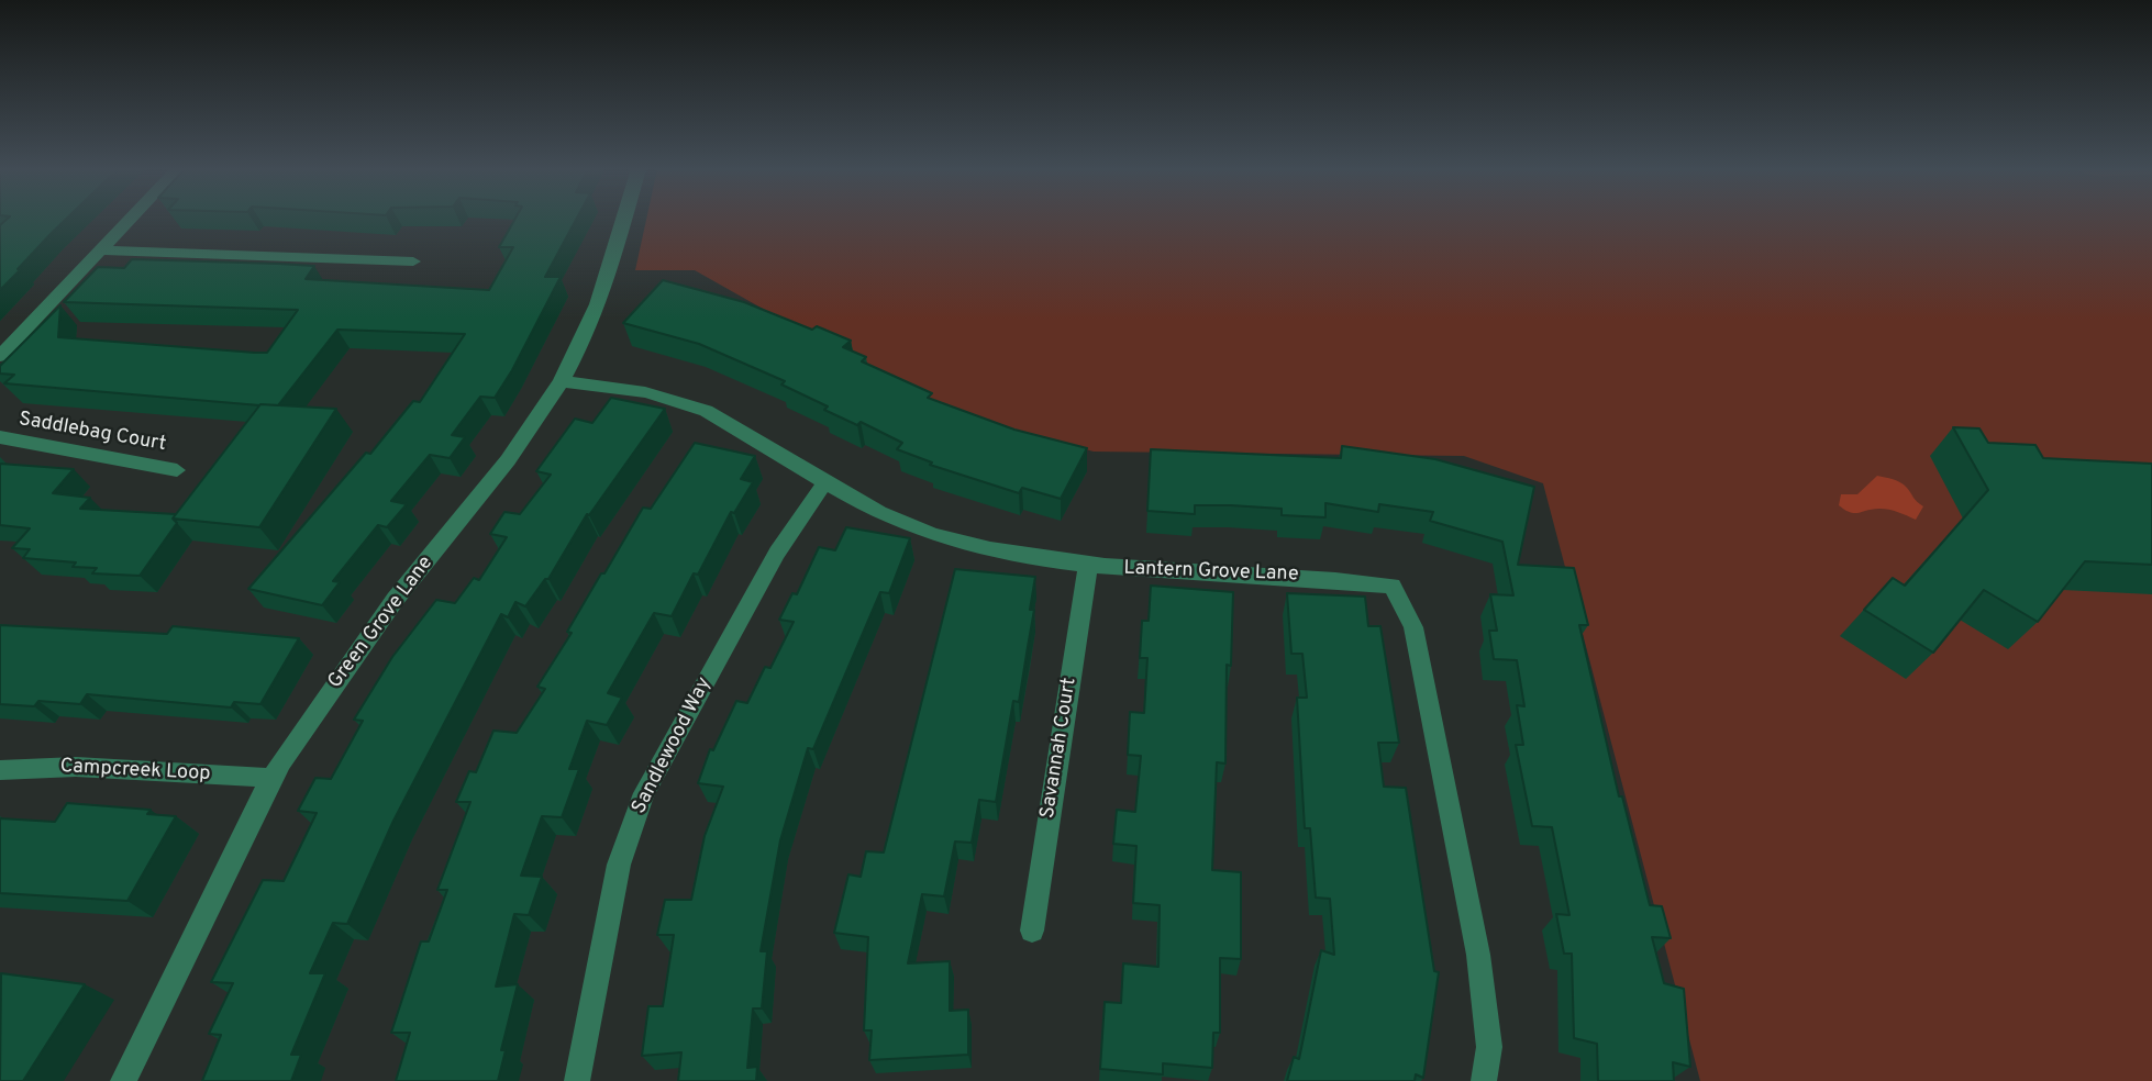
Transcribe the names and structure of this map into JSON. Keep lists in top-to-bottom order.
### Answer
{
  "streets": {
    "street": [
      "Saddlebag Court",
      "Lantern Grove Lane",
      "Green Grove Lane",
      "Sandlewood Way",
      "Savannah Court",
      "Campcreek Loop"
    ]
  },
  "crossings": [
    ["Lantern Grove Lane", "Green Grove Lane"],
    ["Lantern Grove Lane", "Sandlewood Way"],
    ["Lantern Grove Lane", "Savannah Court"],
    ["Green Grove Lane", "Campcreek Loop"]
  ]
}
